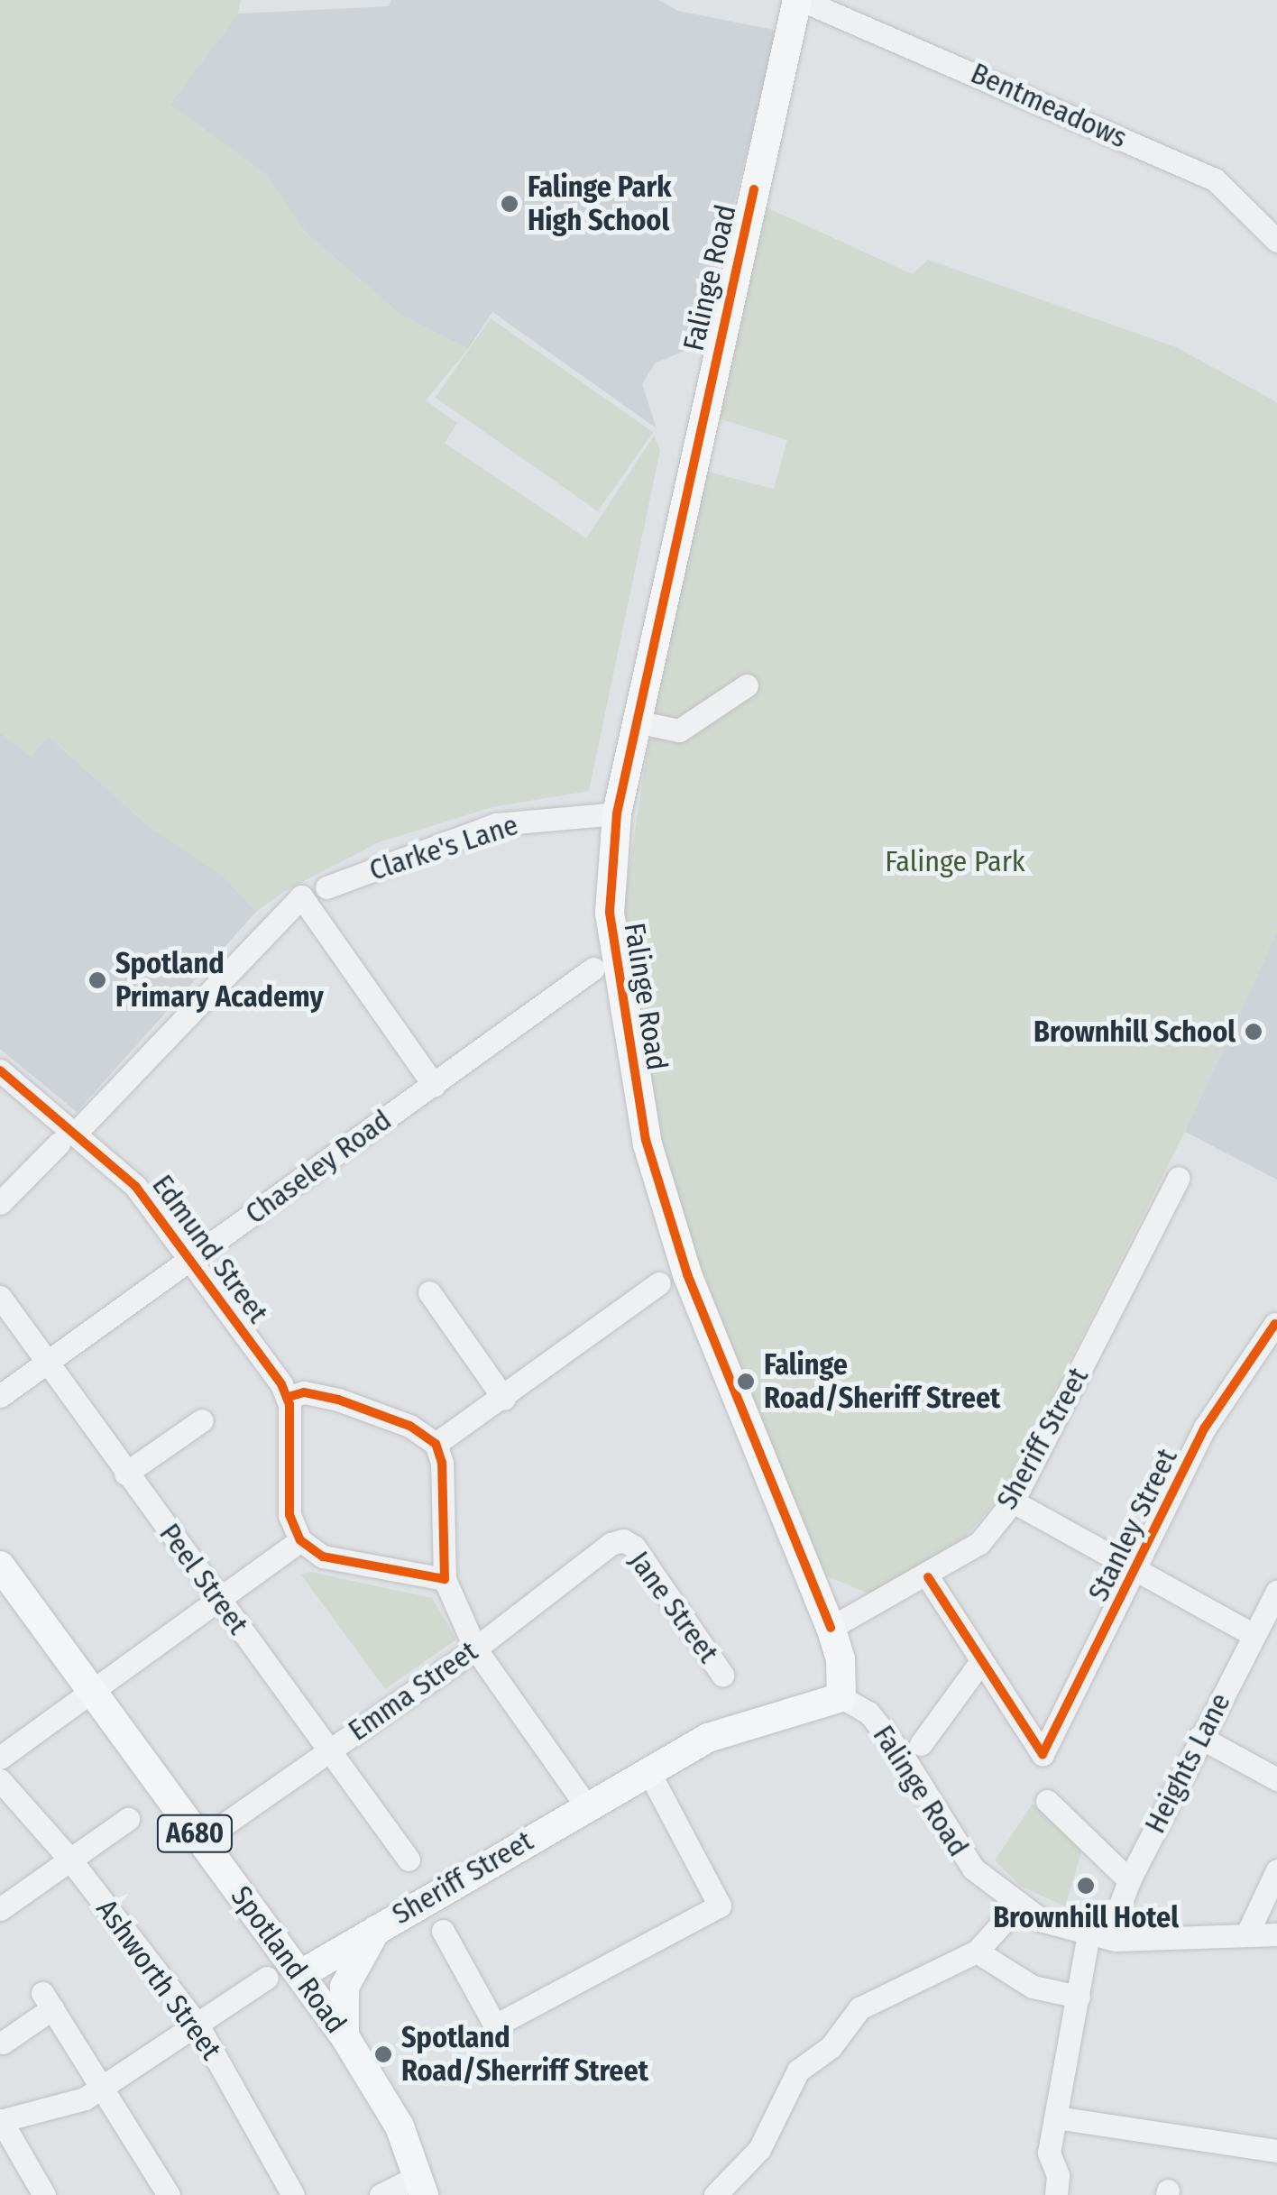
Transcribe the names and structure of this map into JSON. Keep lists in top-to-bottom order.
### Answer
{
  "streets": {
    "main road": [
      "Falinge Road",
      "Sheriff Street",
      "A680",
      "Spotland Road"
    ],
    "street": [
      "Bentmeadows",
      "Clarke's Lane",
      "Chaseley Road",
      "Edmund Street",
      "Stanley Street",
      "Peel Street",
      "Jane Street",
      "Emma Street",
      "Heights Lane",
      "Ashworth Street"
    ]
  },
  "crossings": [
    ["Bentmeadows", "Falinge Road"],
    ["Falinge Road", "Clarke's Lane"],
    ["Falinge Road", "Sheriff Street"],
    ["Falinge Road", "Heights Lane"],
    ["Chaseley Road", "Edmund Street"],
    ["Chaseley Road", "Peel Street"],
    ["Sheriff Street", "Spotland Road"],
    ["Peel Street", "Emma Street"],
    ["Jane Street", "Emma Street"],
    ["Emma Street", "Spotland Road"]
  ],
  "parks": ["Falinge Park"],
  "places": [
    "Falinge Park High School",
    "Spotland Primary Academy",
    "Brownhill School",
    "Falinge Road/Sheriff Street",
    "Brownhill Hotel",
    "Spotland Road/Sherriff Street"
  ]
}
